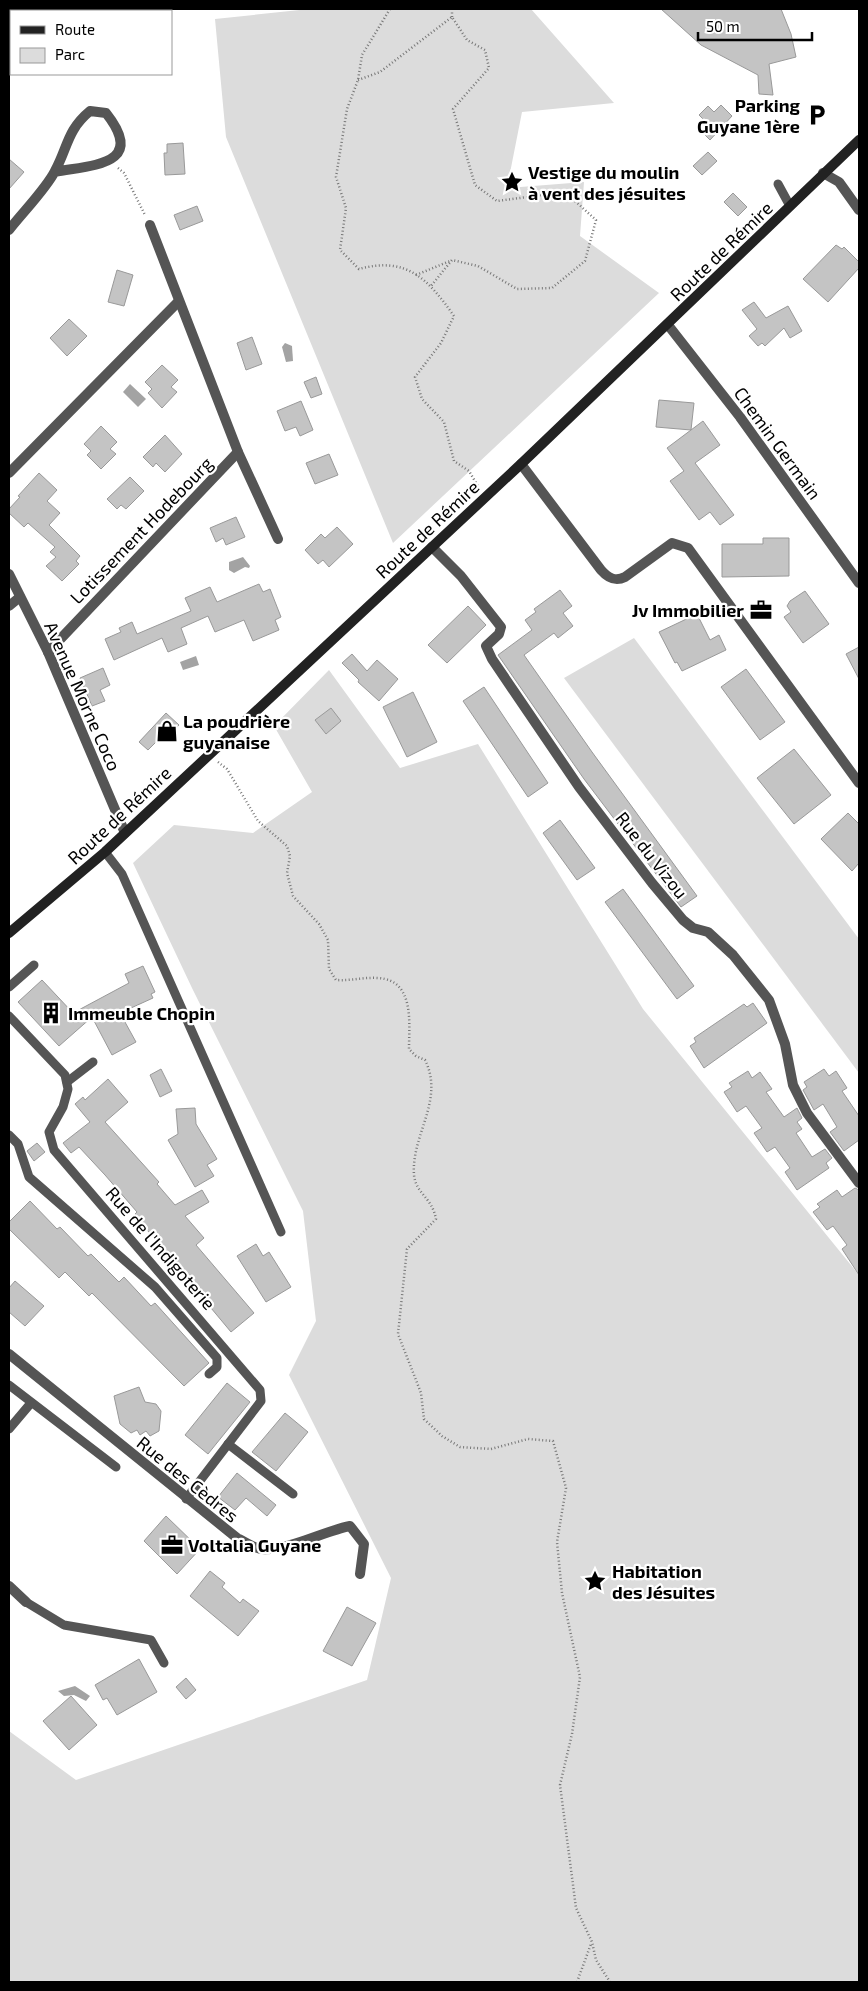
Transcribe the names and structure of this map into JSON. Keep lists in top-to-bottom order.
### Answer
{
  "streets": {
    "main road": ["Route de Rémire"],
    "street": [
      "Chemin Germain",
      "Lotissement Hodebourg",
      "Avenue Morne Coco",
      "Rue du Vizou",
      "Rue des Cèdres"
    ],
    "lane": ["Rue de l'Indigoterie"]
  },
  "crossings": [
    ["Route de Rémire", "Chemin Germain"],
    ["Route de Rémire", "Avenue Morne Coco"],
    ["Route de Rémire", "Rue du Vizou"],
    ["Lotissement Hodebourg", "Avenue Morne Coco"],
    ["Rue de l'Indigoterie", "Rue des Cèdres"]
  ],
  "places": {
    "parking": ["Parking Guyane 1ère"],
    "place": ["Vestige du moulin à vent des jésuites", "Habitation des Jésuites"],
    "office": ["Jv Immobilier", "Voltalia Guyane"],
    "shop": ["La poudrière guyanaise"],
    "building": ["Immeuble Chopin"]
  },
  "legend": ["Route", "Parc"],
  "scale_bar": "50 m"
}
